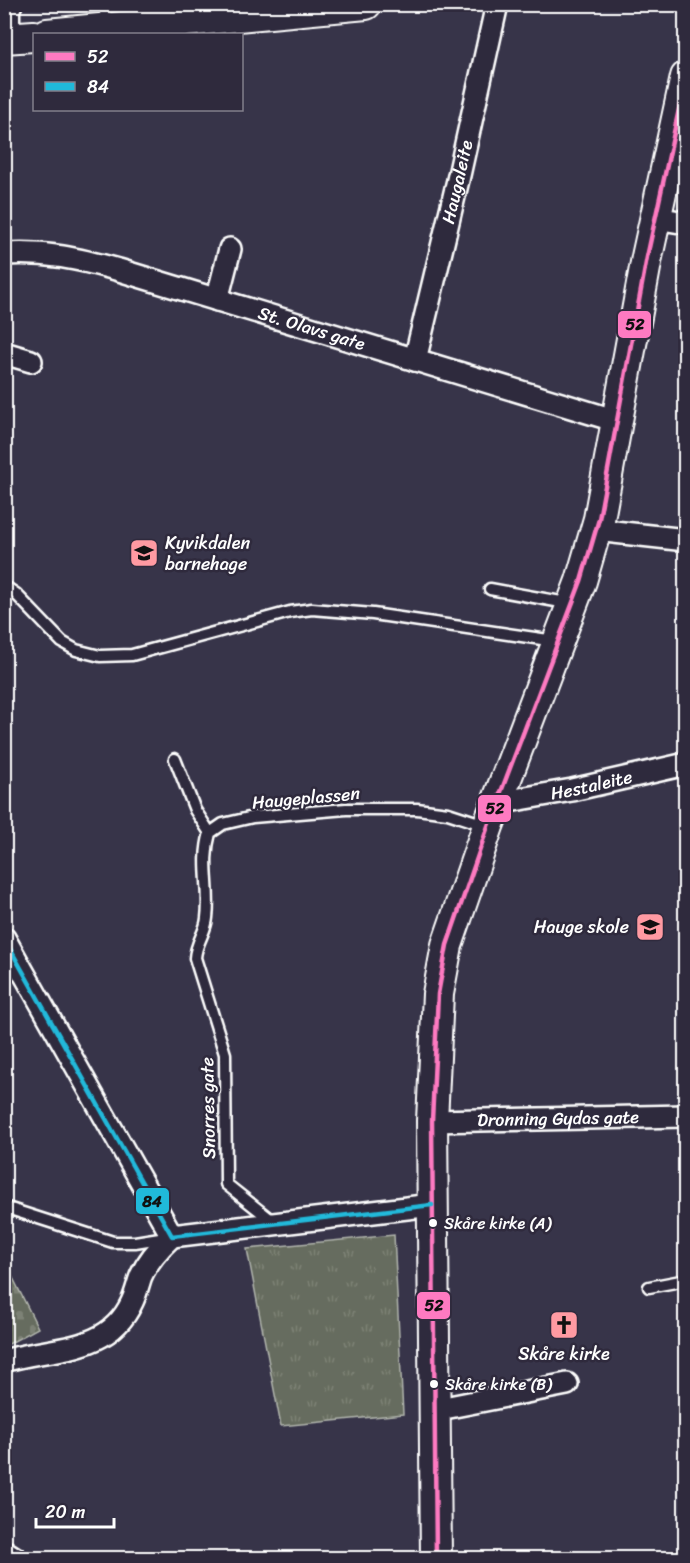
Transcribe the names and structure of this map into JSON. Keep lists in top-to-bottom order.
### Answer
{
  "streets": {
    "street": [
      "Haugaleite",
      "St. Olavs gate",
      "Hestaleite",
      "Dronning Gydas gate"
    ],
    "lane": ["Haugeplassen", "Snorres gate"]
  },
  "crossings": [
    ["Haugaleite", "St. Olavs gate"],
    ["Hestaleite", "Haugeplassen"],
    ["Haugeplassen", "Snorres gate"]
  ],
  "places": {
    "school or university": ["Kyvikdalen barnehage", "Hauge skole"],
    "other": ["Skåre kirke (A)", "Skåre kirke (B)"],
    "church": ["Skåre kirke"]
  },
  "lines": ["transit line 52", "transit line 84"],
  "legend": ["52", "84"],
  "scale_bar": "20 m"
}
